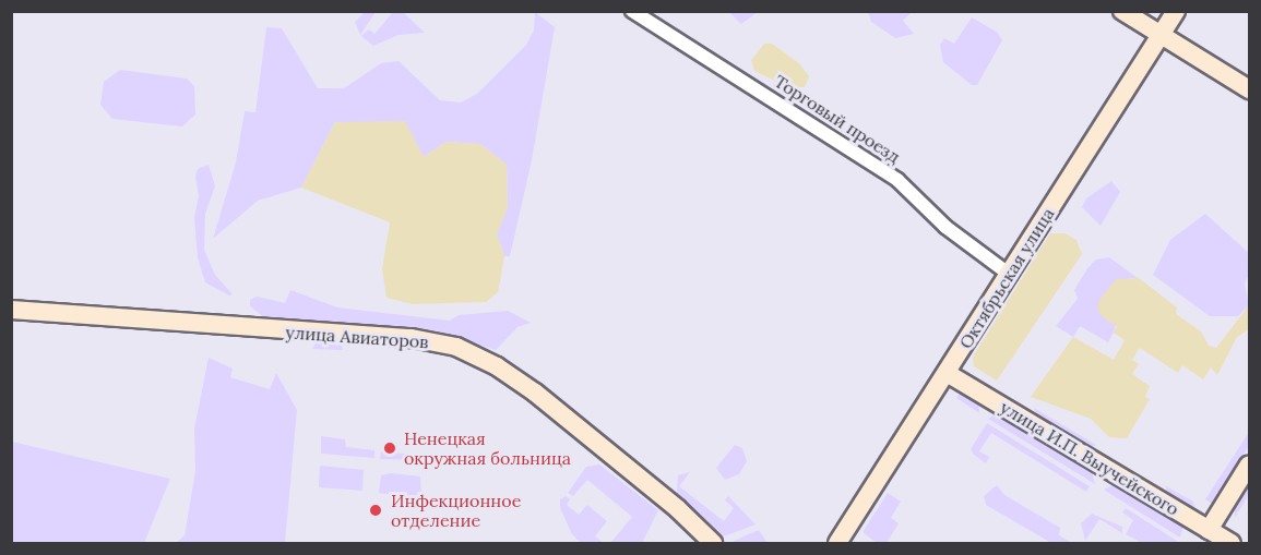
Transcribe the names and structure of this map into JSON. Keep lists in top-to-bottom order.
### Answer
{
  "streets": {
    "main road": ["Октябрьская улица", "улица Авиаторов", "улица И.П. Выучейского"],
    "street": ["Торговый проезд"]
  },
  "crossings": [
    ["Торговый проезд", "Октябрьская улица"],
    ["Октябрьская улица", "улица И.П. Выучейского"]
  ],
  "places": ["Ненецкая окружная больница", "Инфекционное отделение"]
}
